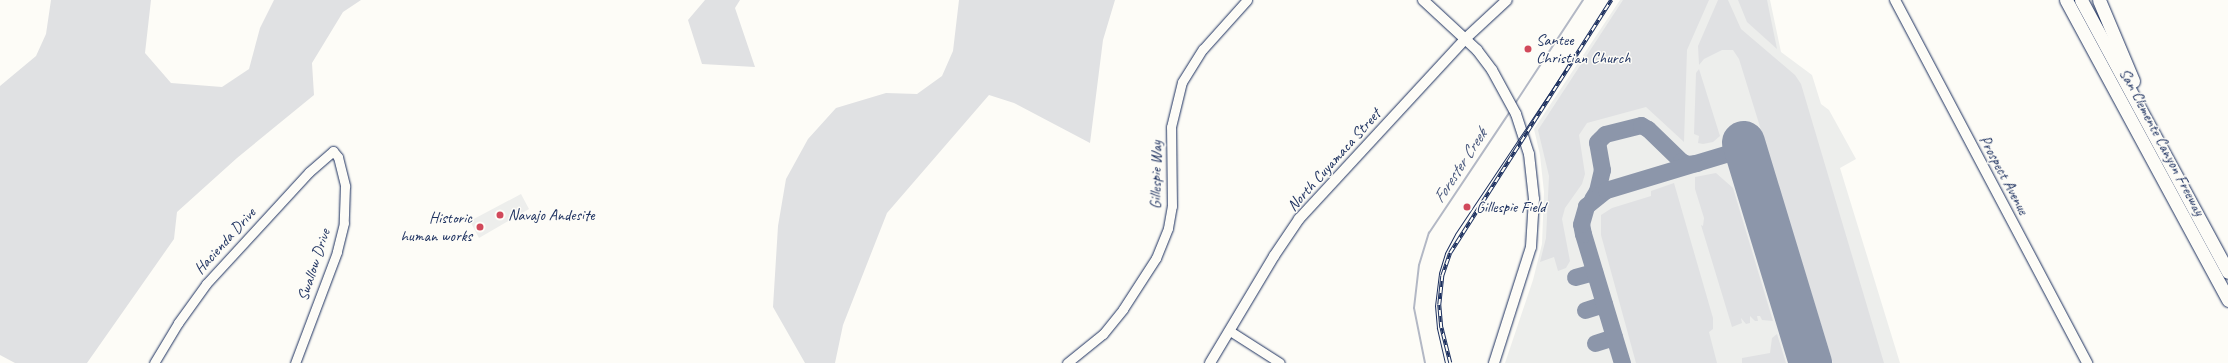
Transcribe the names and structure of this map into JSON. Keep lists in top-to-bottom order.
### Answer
{
  "streets": {
    "highway": ["San Clemente Canyon Freeway"],
    "main road": ["North Cuyamaca Street", "Prospect Avenue"],
    "street": ["Gillespie Way", "Hacienda Drive", "Swallow Drive"]
  },
  "crossings": [
    ["Hacienda Drive", "Swallow Drive"]
  ],
  "water": ["Forester Creek"],
  "places": [
    "Santee Christian Church",
    "Gillespie Field",
    "Navajo Andesite",
    "Historic human works"
  ]
}
